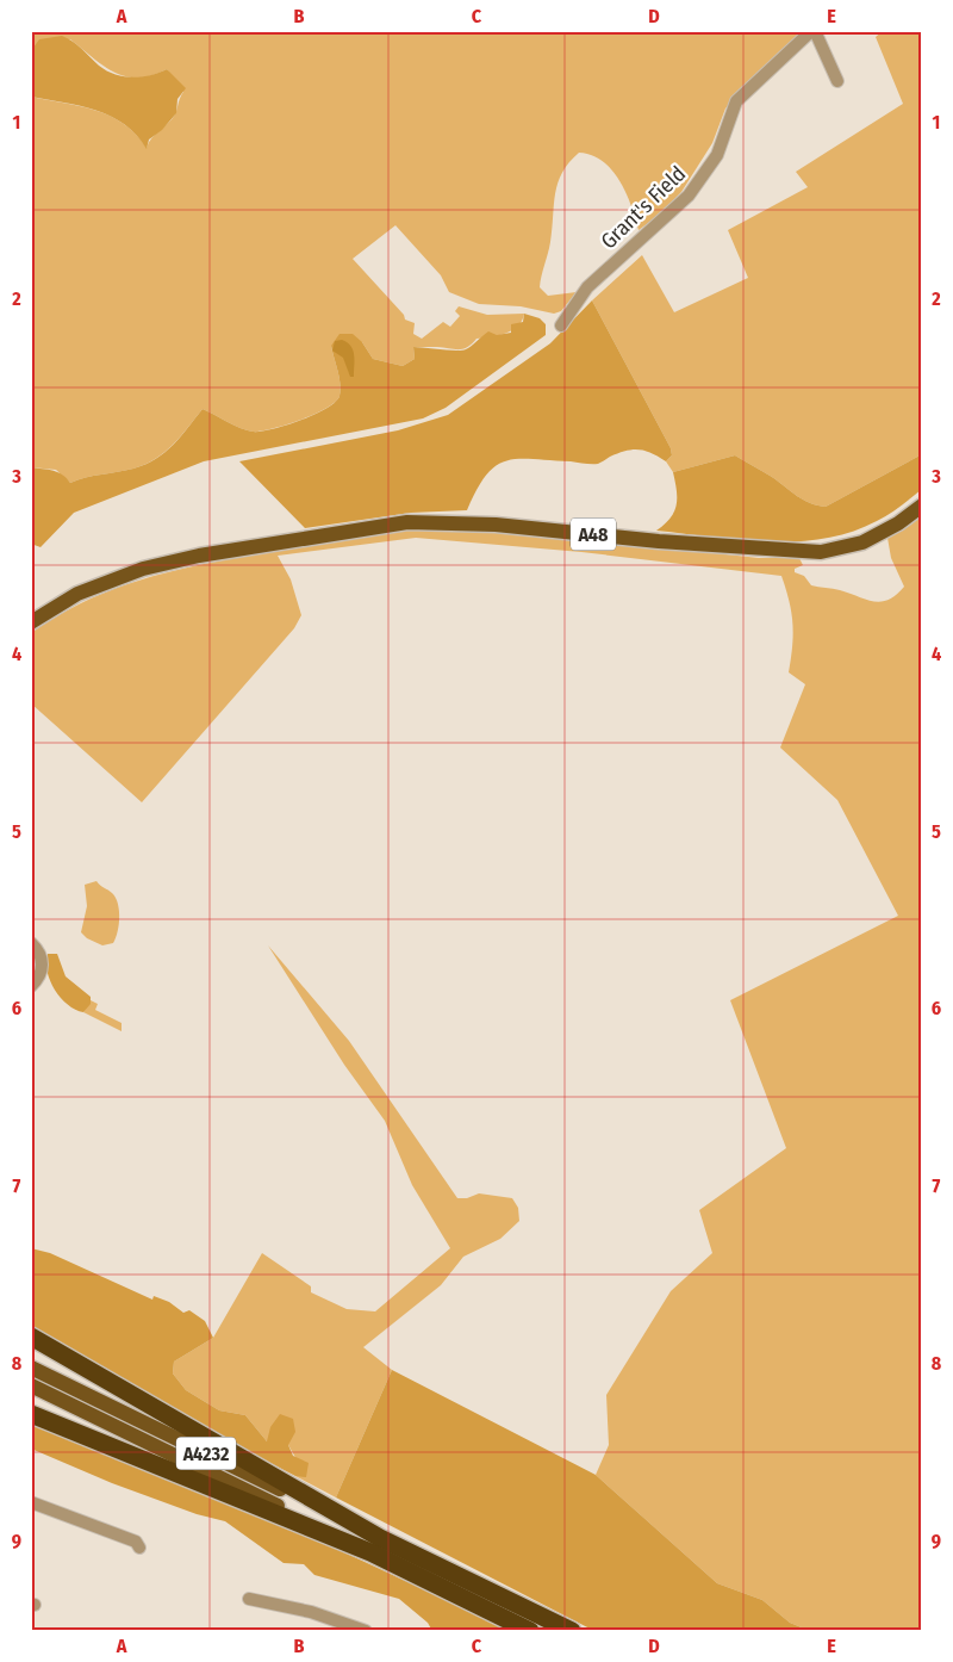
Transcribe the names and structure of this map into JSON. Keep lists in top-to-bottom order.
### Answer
{
  "streets": {
    "highway": ["A4232"],
    "main road": ["A48"],
    "street": ["Grant's Field"]
  },
  "grid": {
    "columns": [
      "A",
      "B",
      "C",
      "D",
      "E"
    ],
    "rows": [
      "1",
      "2",
      "3",
      "4",
      "5",
      "6",
      "7",
      "8",
      "9"
    ]
  }
}
